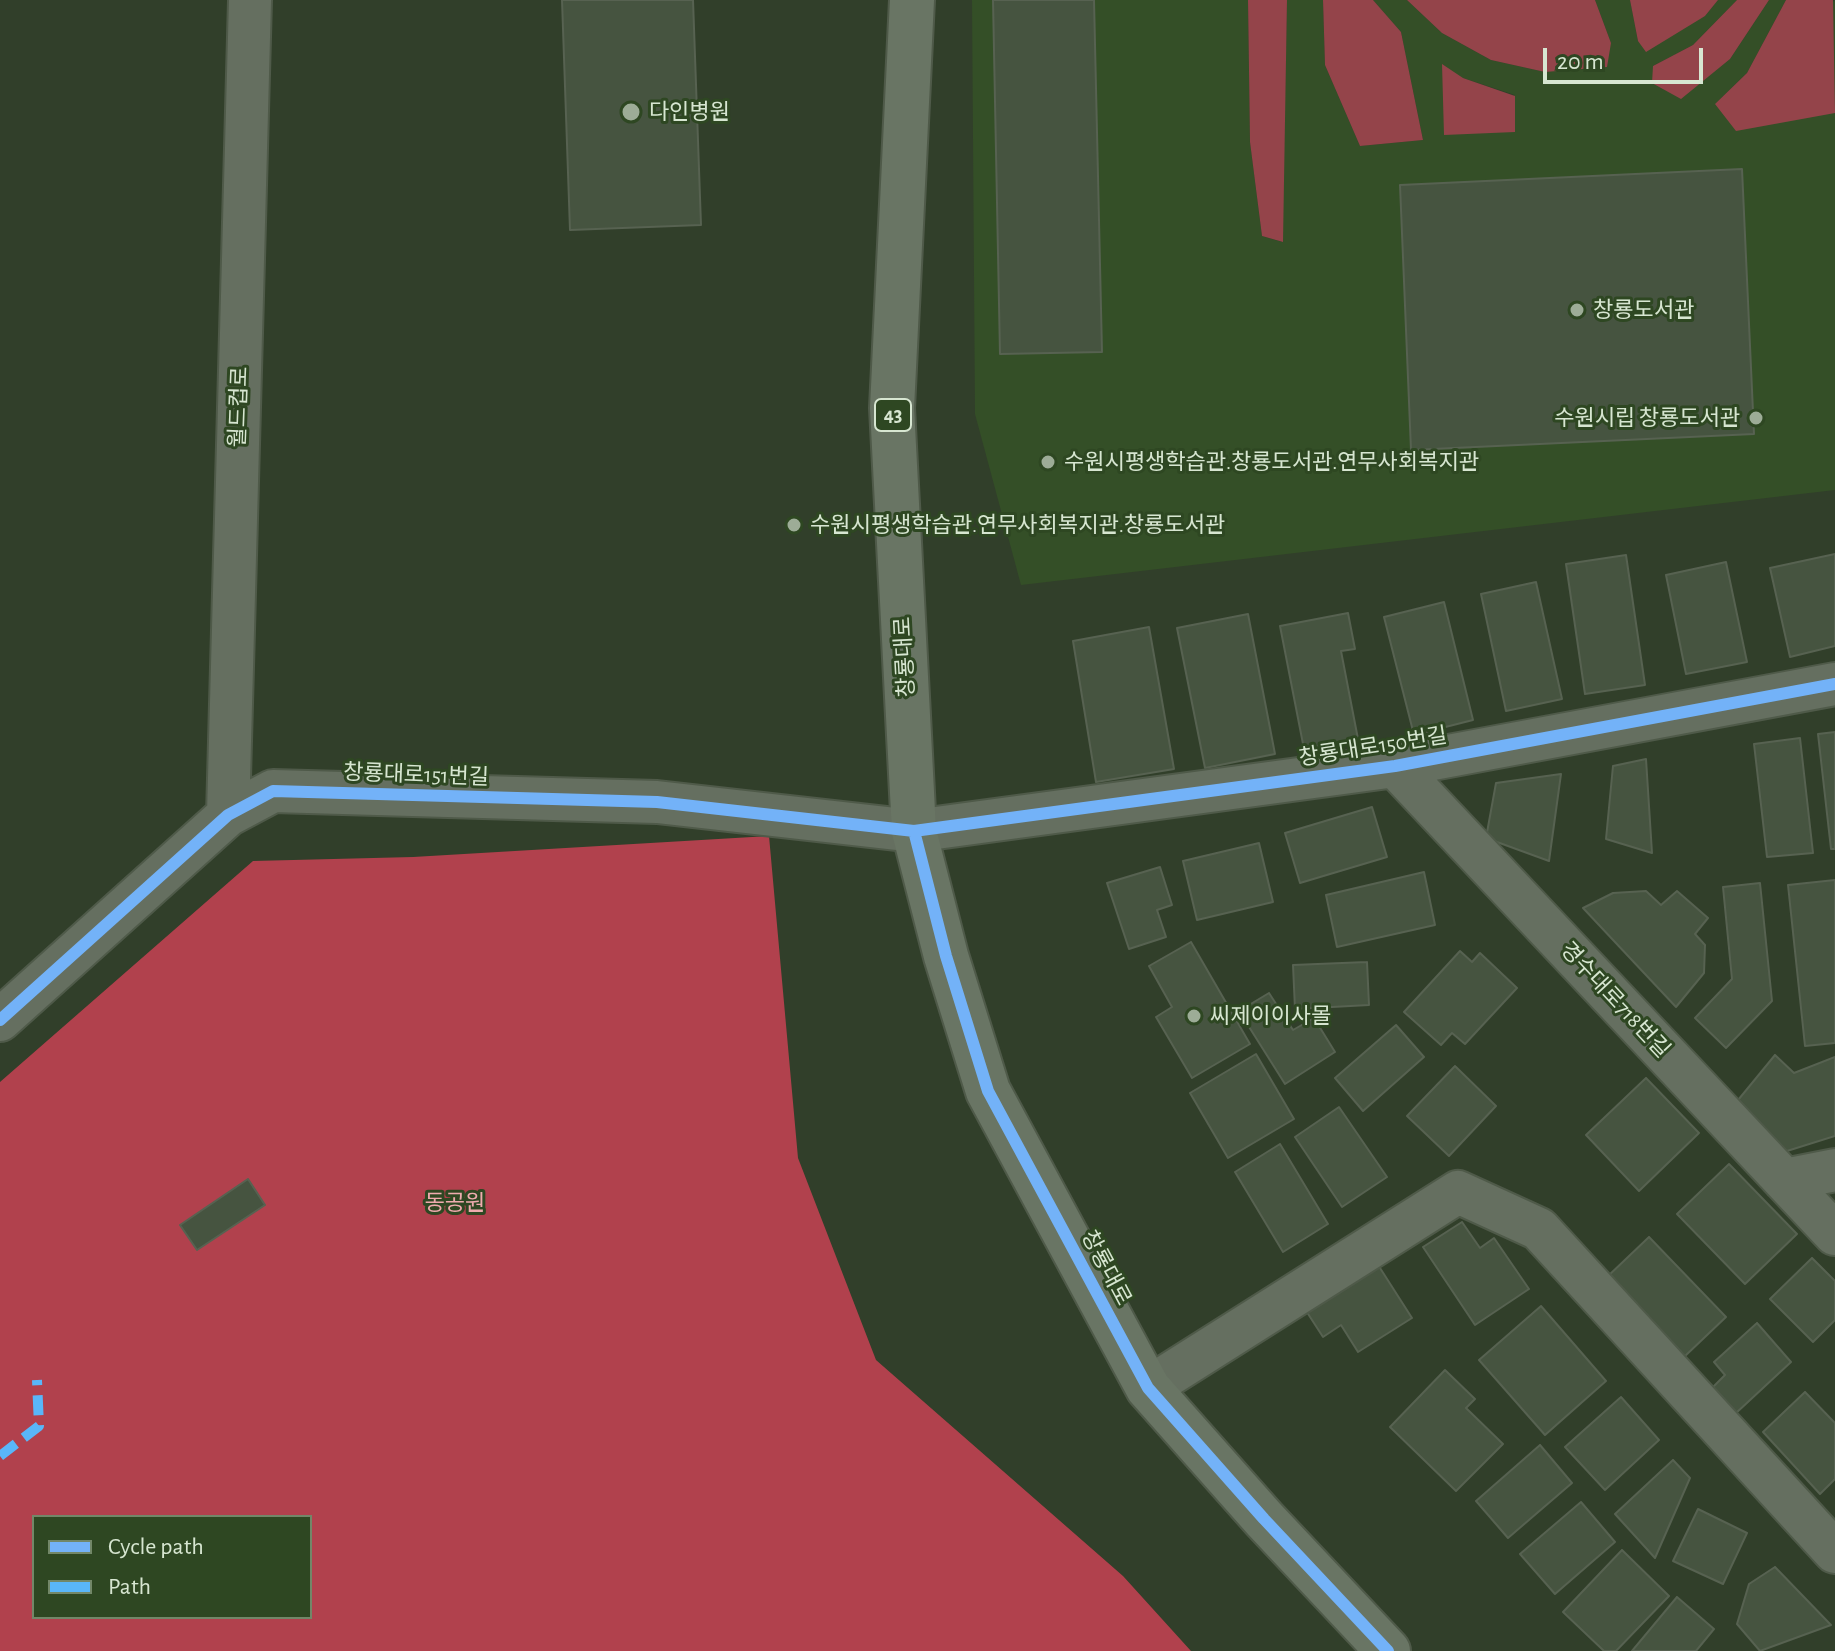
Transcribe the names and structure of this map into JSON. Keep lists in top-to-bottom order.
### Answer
{
  "streets": {
    "main road": ["43", "창룡대로"],
    "street": [
      "월드컵로",
      "창룡대로150번길",
      "창룡대로151번길",
      "경수대로718번길"
    ]
  },
  "crossings": [
    ["월드컵로", "창룡대로151번길"],
    ["창룡대로", "창룡대로150번길"],
    ["창룡대로", "창룡대로151번길"],
    ["창룡대로150번길", "창룡대로151번길"],
    ["창룡대로150번길", "경수대로718번길"]
  ],
  "parks": ["동공원"],
  "places": [
    "다인병원",
    "창룡도서관",
    "수원시립 창룡도서관",
    "수원시평생학습관.창룡도서관.연무사회복지관",
    "수원시평생학습관.연무사회복지관.창룡도서관",
    "씨제이이사몰"
  ],
  "legend": ["Cycle path", "Path"],
  "scale_bar": "20 m"
}
